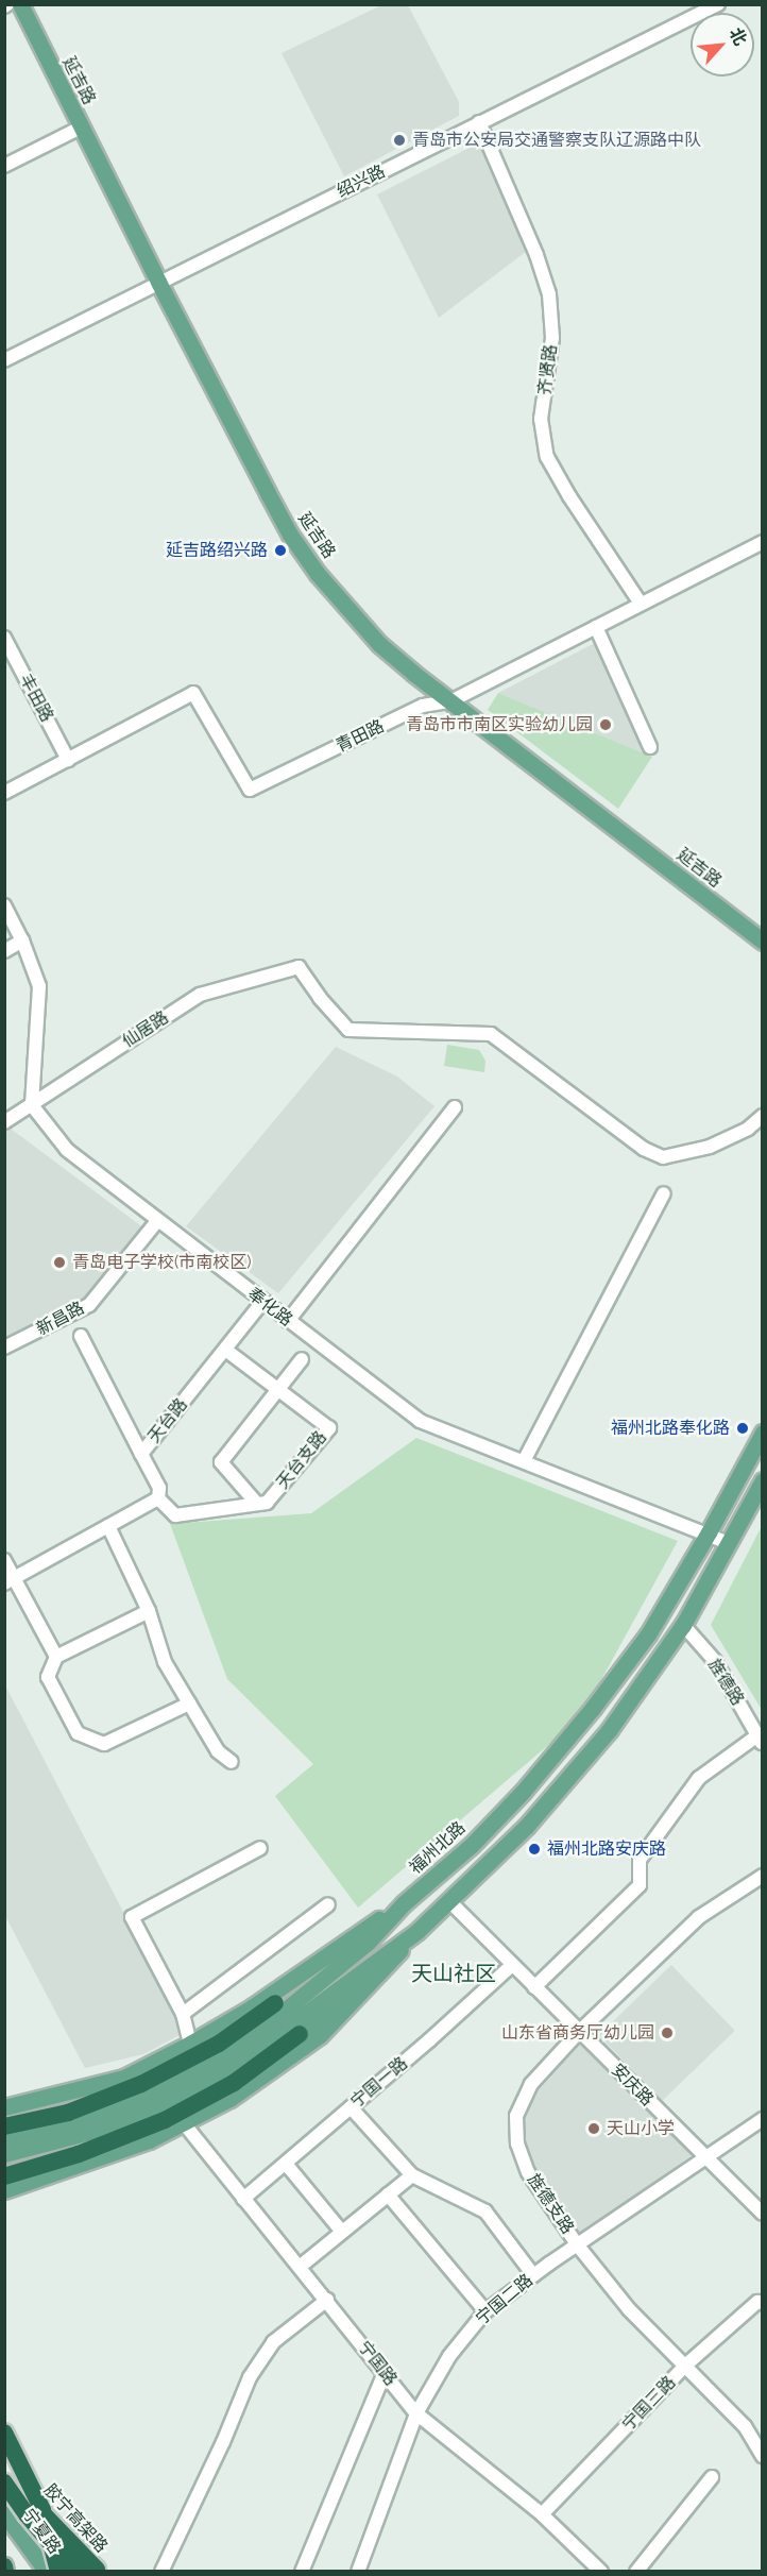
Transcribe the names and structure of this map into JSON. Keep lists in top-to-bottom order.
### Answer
{
  "streets": {
    "highway": ["胶宁高架路"],
    "main road": ["延吉路", "福州北路", "宁夏路"],
    "street": [
      "绍兴路",
      "齐贤路",
      "丰田路",
      "青田路",
      "仙居路",
      "奉化路",
      "新昌路",
      "天台路",
      "天台支路",
      "旌德路",
      "宁国一路",
      "安庆路",
      "旌德支路",
      "宁国二路",
      "宁国路",
      "宁国三路"
    ]
  },
  "crossings": [
    ["延吉路", "绍兴路"],
    ["延吉路", "青田路"],
    ["绍兴路", "齐贤路"],
    ["齐贤路", "青田路"],
    ["丰田路", "青田路"],
    ["仙居路", "奉化路"],
    ["奉化路", "新昌路"],
    ["奉化路", "天台路"],
    ["奉化路", "福州北路"],
    ["天台路", "天台支路"],
    ["旌德路", "福州北路"],
    ["福州北路", "安庆路"],
    ["宁国一路", "安庆路"],
    ["宁国一路", "宁国路"],
    ["安庆路", "旌德支路"],
    ["安庆路", "宁国二路"],
    ["旌德支路", "宁国二路"],
    ["旌德支路", "宁国三路"],
    ["宁国二路", "宁国路"],
    ["宁国路", "宁国三路"]
  ],
  "districts": ["天山社区"],
  "places": [
    "青岛市公安局交通警察支队辽源路中队",
    "延吉路绍兴路",
    "青岛市市南区实验幼儿园",
    "青岛电子学校(市南校区)",
    "福州北路奉化路",
    "福州北路安庆路",
    "山东省商务厅幼儿园",
    "天山小学"
  ],
  "north": "top right"
}
